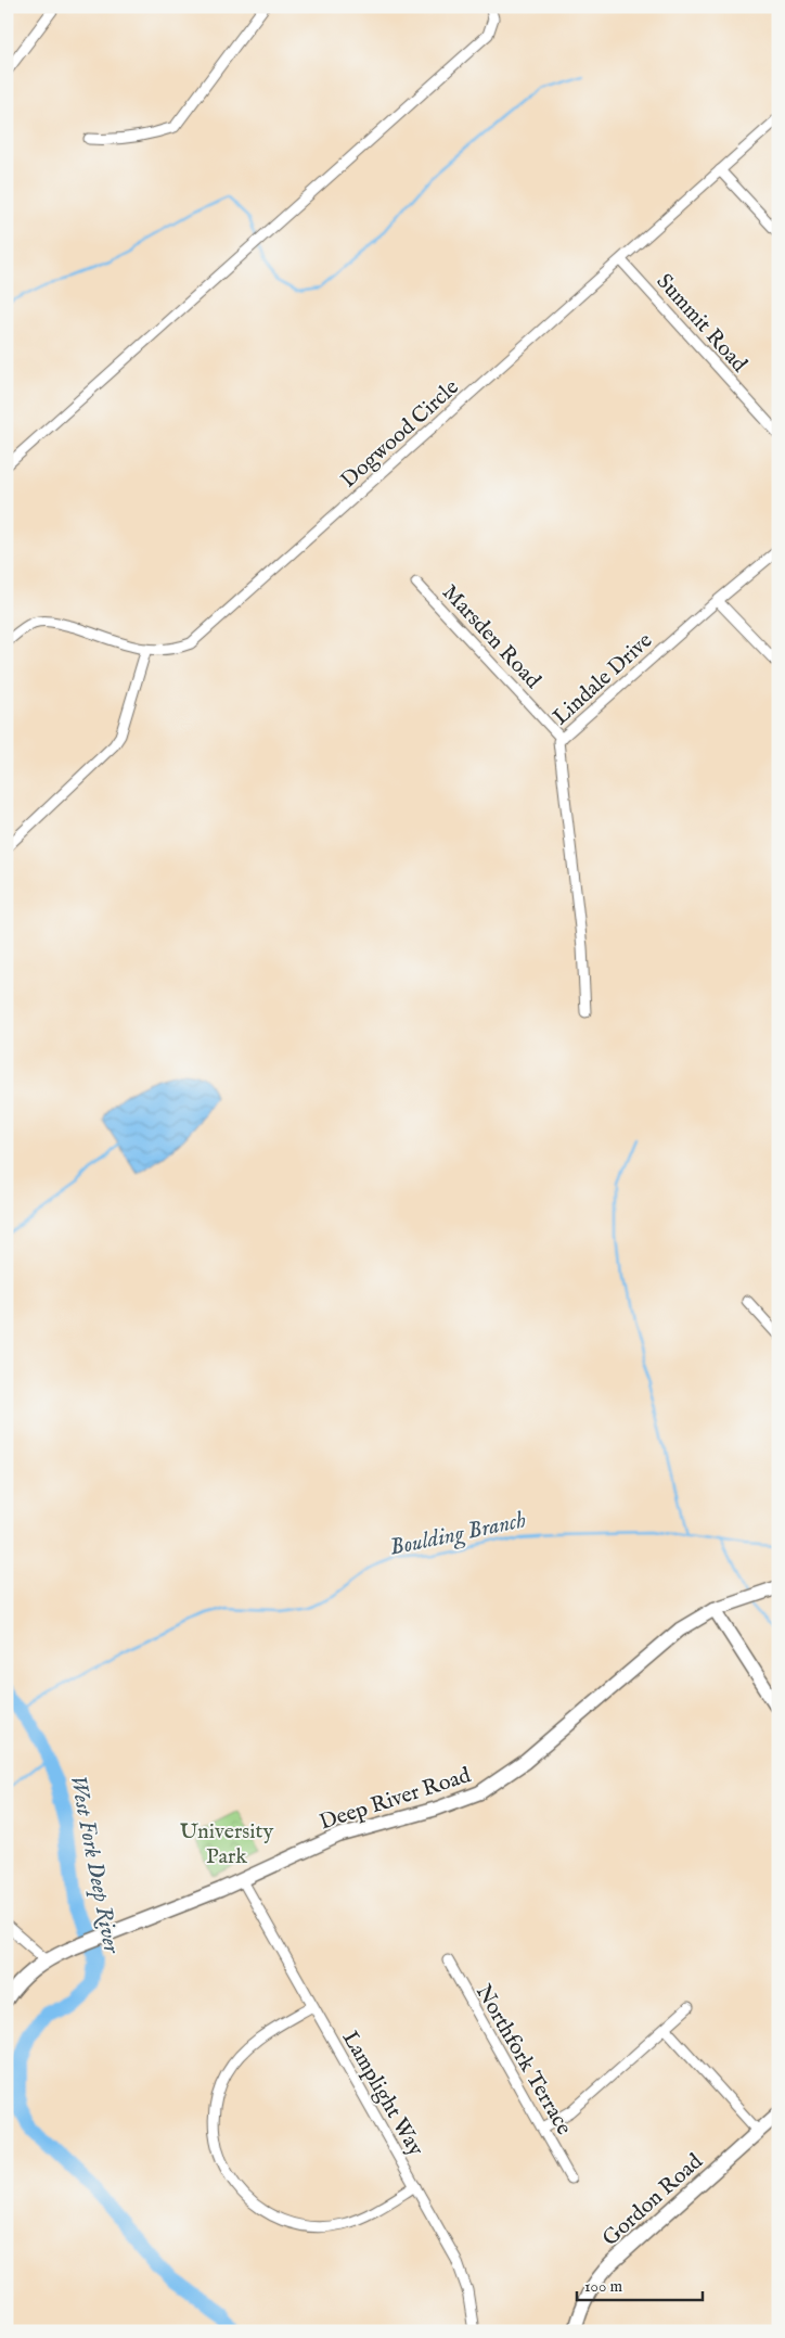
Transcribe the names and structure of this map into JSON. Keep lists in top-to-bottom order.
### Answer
{
  "streets": {
    "street": [
      "Summit Road",
      "Dogwood Circle",
      "Marsden Road",
      "Lindale Drive",
      "Deep River Road",
      "Northfork Terrace",
      "Lamplight Way",
      "Gordon Road"
    ]
  },
  "crossings": [
    ["Summit Road", "Dogwood Circle"],
    ["Marsden Road", "Lindale Drive"],
    ["Deep River Road", "Lamplight Way"]
  ],
  "water": ["Boulding Branch", "West Fork Deep River"],
  "parks": ["University Park"],
  "scale_bar": "100 m"
}
